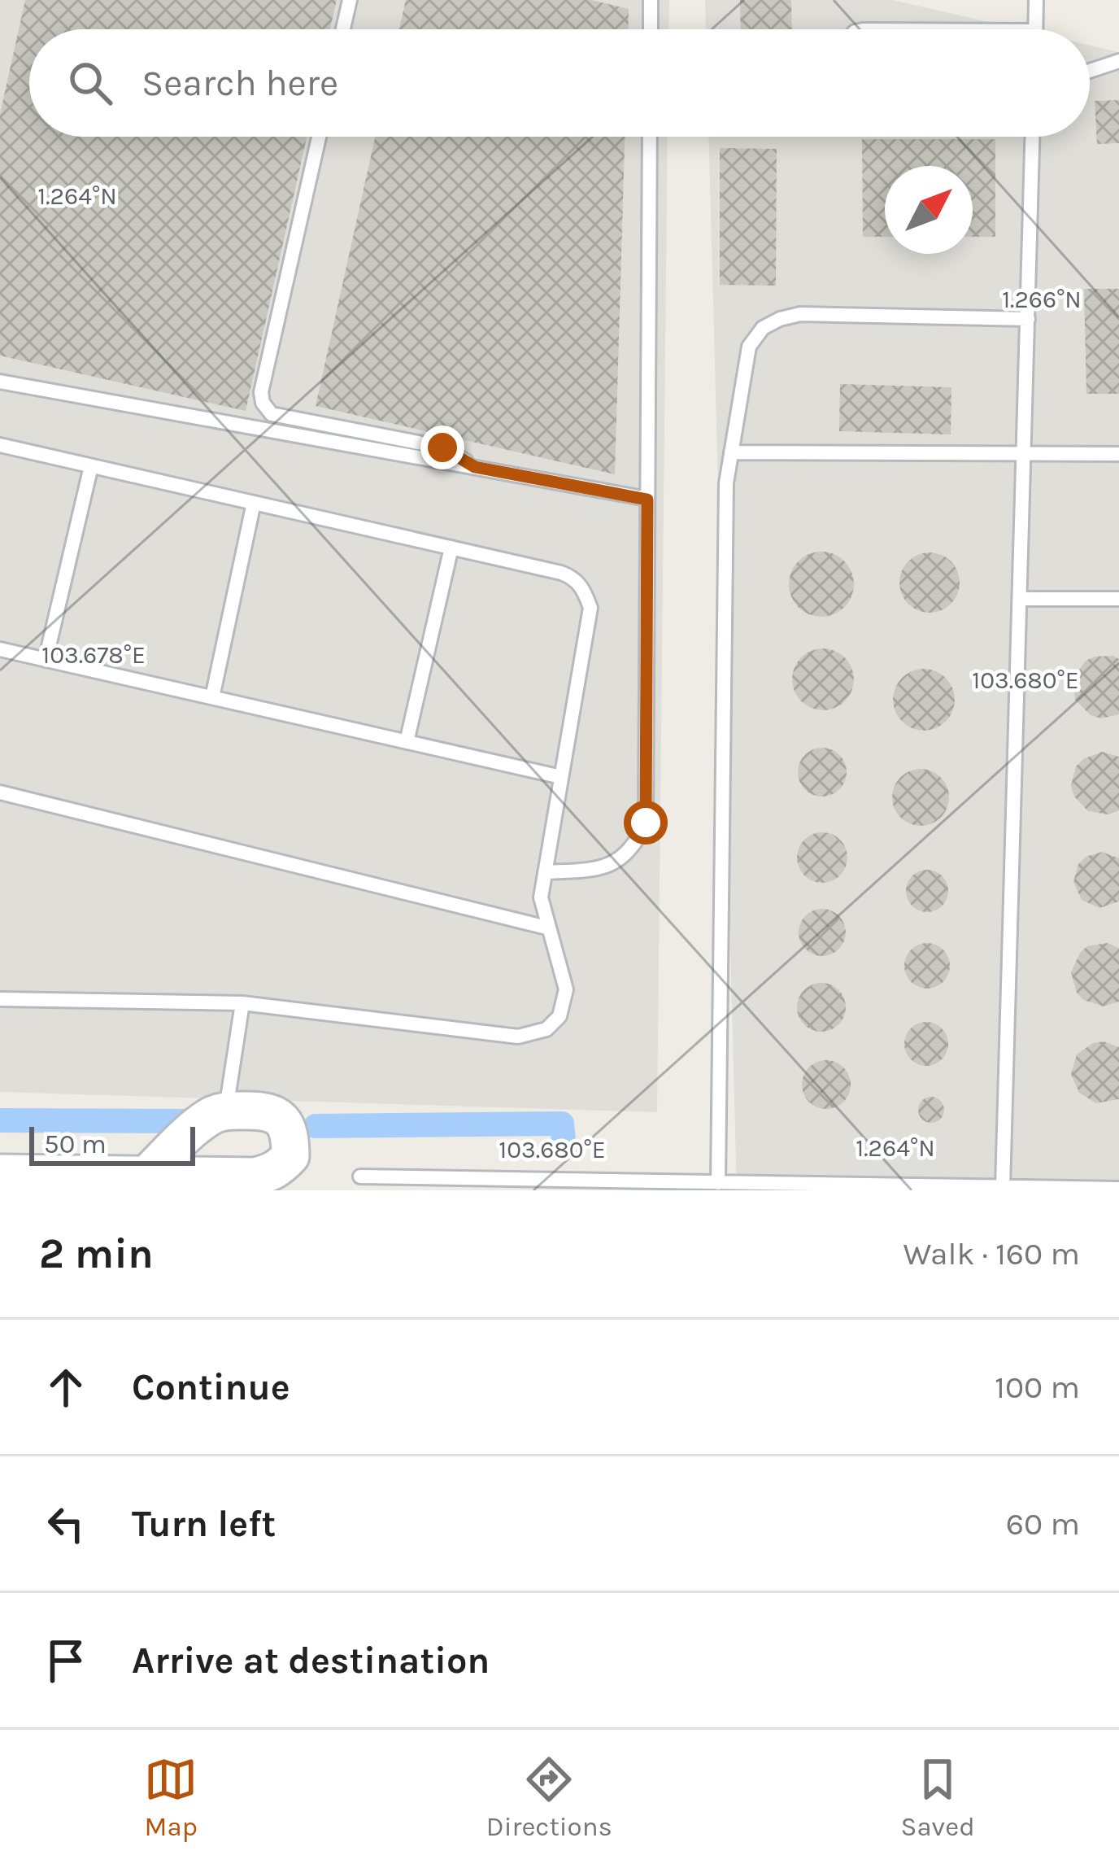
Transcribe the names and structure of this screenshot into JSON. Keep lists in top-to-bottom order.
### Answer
{
  "scale_bar": "50 m",
  "north": "top right",
  "page": {
    "search": "Search here",
    "scale": "50 m",
    "heading": ["2 min", "Walk · 160 m"],
    "list": [
      ["Continue", "100 m"],
      ["Turn left", "60 m"],
      "Arrive at destination"
    ],
    "nav": ["Map", "Directions", "Saved"]
  },
  "coordinates": [
    "1.264°N",
    "1.266°N",
    "103.678°E",
    "103.680°E"
  ]
}
